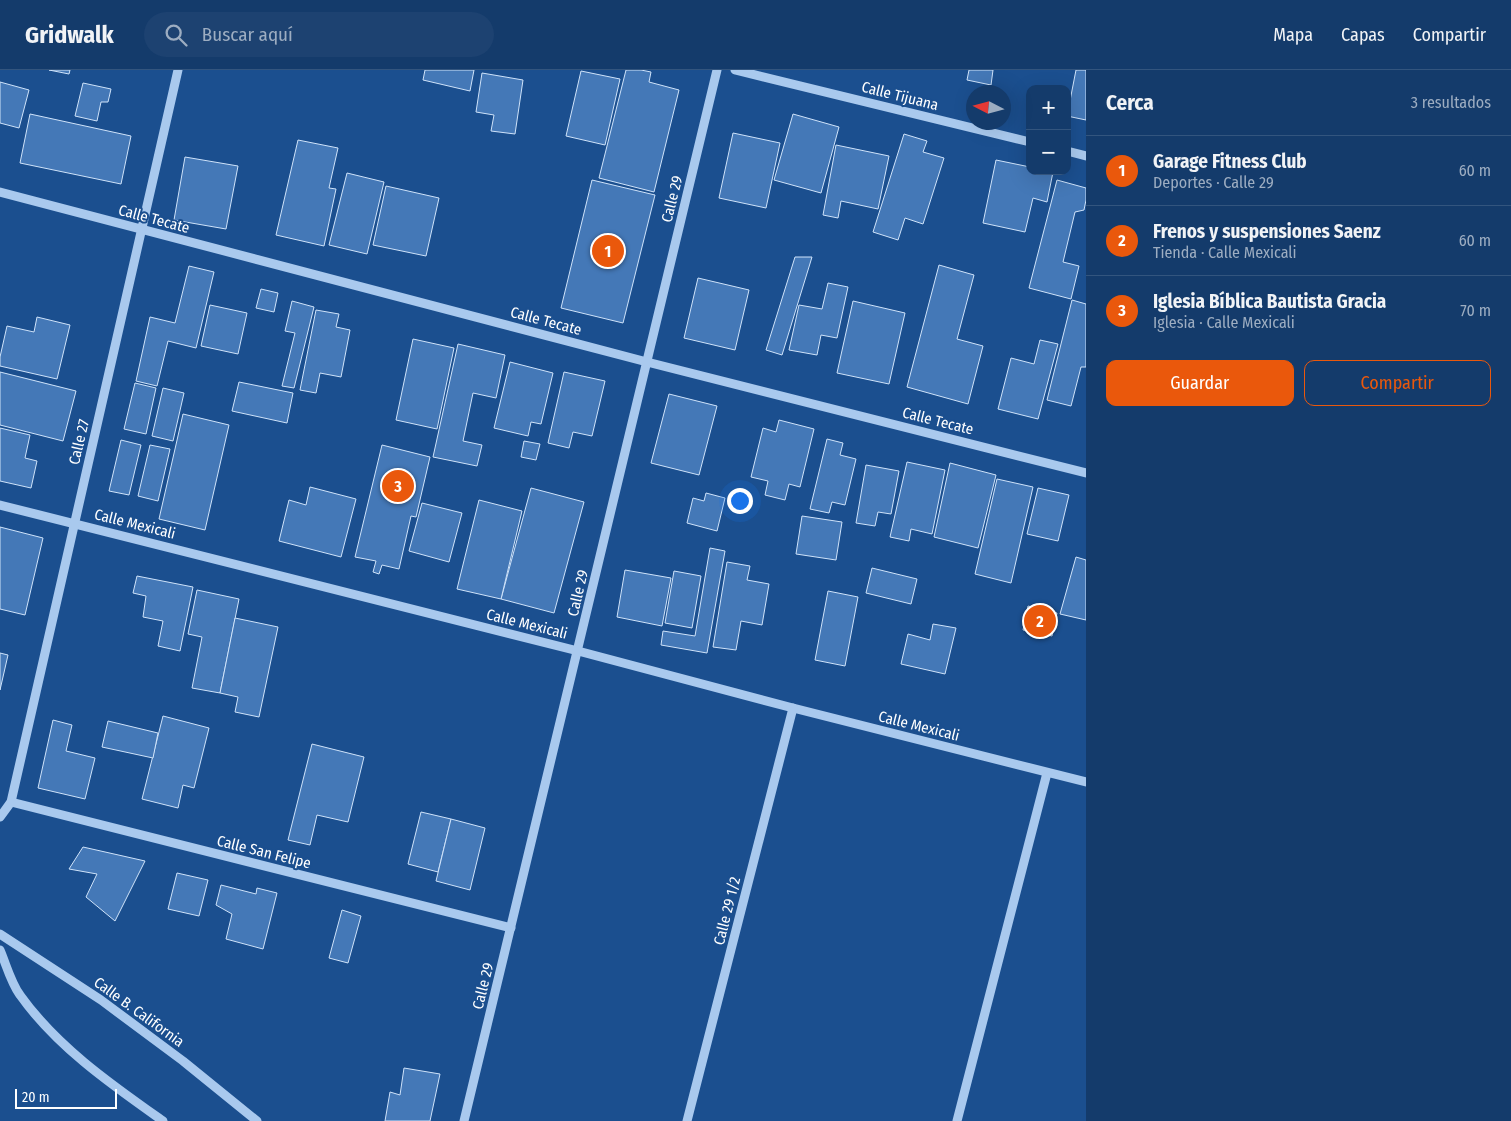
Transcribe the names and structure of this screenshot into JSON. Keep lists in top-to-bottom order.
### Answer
{
  "streets": {
    "street": [
      "Calle Tijuana",
      "Calle 29",
      "Calle Tecate",
      "Calle 27",
      "Calle Mexicali",
      "Calle San Felipe",
      "Calle 29 1/2",
      "Calle B. California"
    ]
  },
  "crossings": [
    ["Calle 29", "Calle Tecate"],
    ["Calle 29", "Calle Mexicali"],
    ["Calle 29", "Calle San Felipe"],
    ["Calle Tecate", "Calle 27"],
    ["Calle 27", "Calle Mexicali"],
    ["Calle 27", "Calle San Felipe"],
    ["Calle Mexicali", "Calle 29 1/2"]
  ],
  "scale_bar": "20 m",
  "north": "left",
  "page": {
    "header": "Gridwalk",
    "search": "Buscar aquí",
    "nav": ["Mapa", "Capas", "Compartir"],
    "heading": ["Cerca", "3 resultados"],
    "map_buttons": ["+", "−"],
    "list": [
      {
        "mark": "1",
        "name": "Garage Fitness Club",
        "note": "Deportes · Calle 29",
        "value": "60 m"
      },
      {
        "mark": "2",
        "name": "Frenos y suspensiones Saenz",
        "note": "Tienda · Calle Mexicali",
        "value": "60 m"
      },
      {
        "mark": "3",
        "name": "Iglesia Bíblica Bautista Gracia",
        "note": "Iglesia · Calle Mexicali",
        "value": "70 m"
      }
    ],
    "pins": ["1", "3", "2"],
    "buttons": ["Guardar", "Compartir"],
    "scale": "20 m"
  }
}
